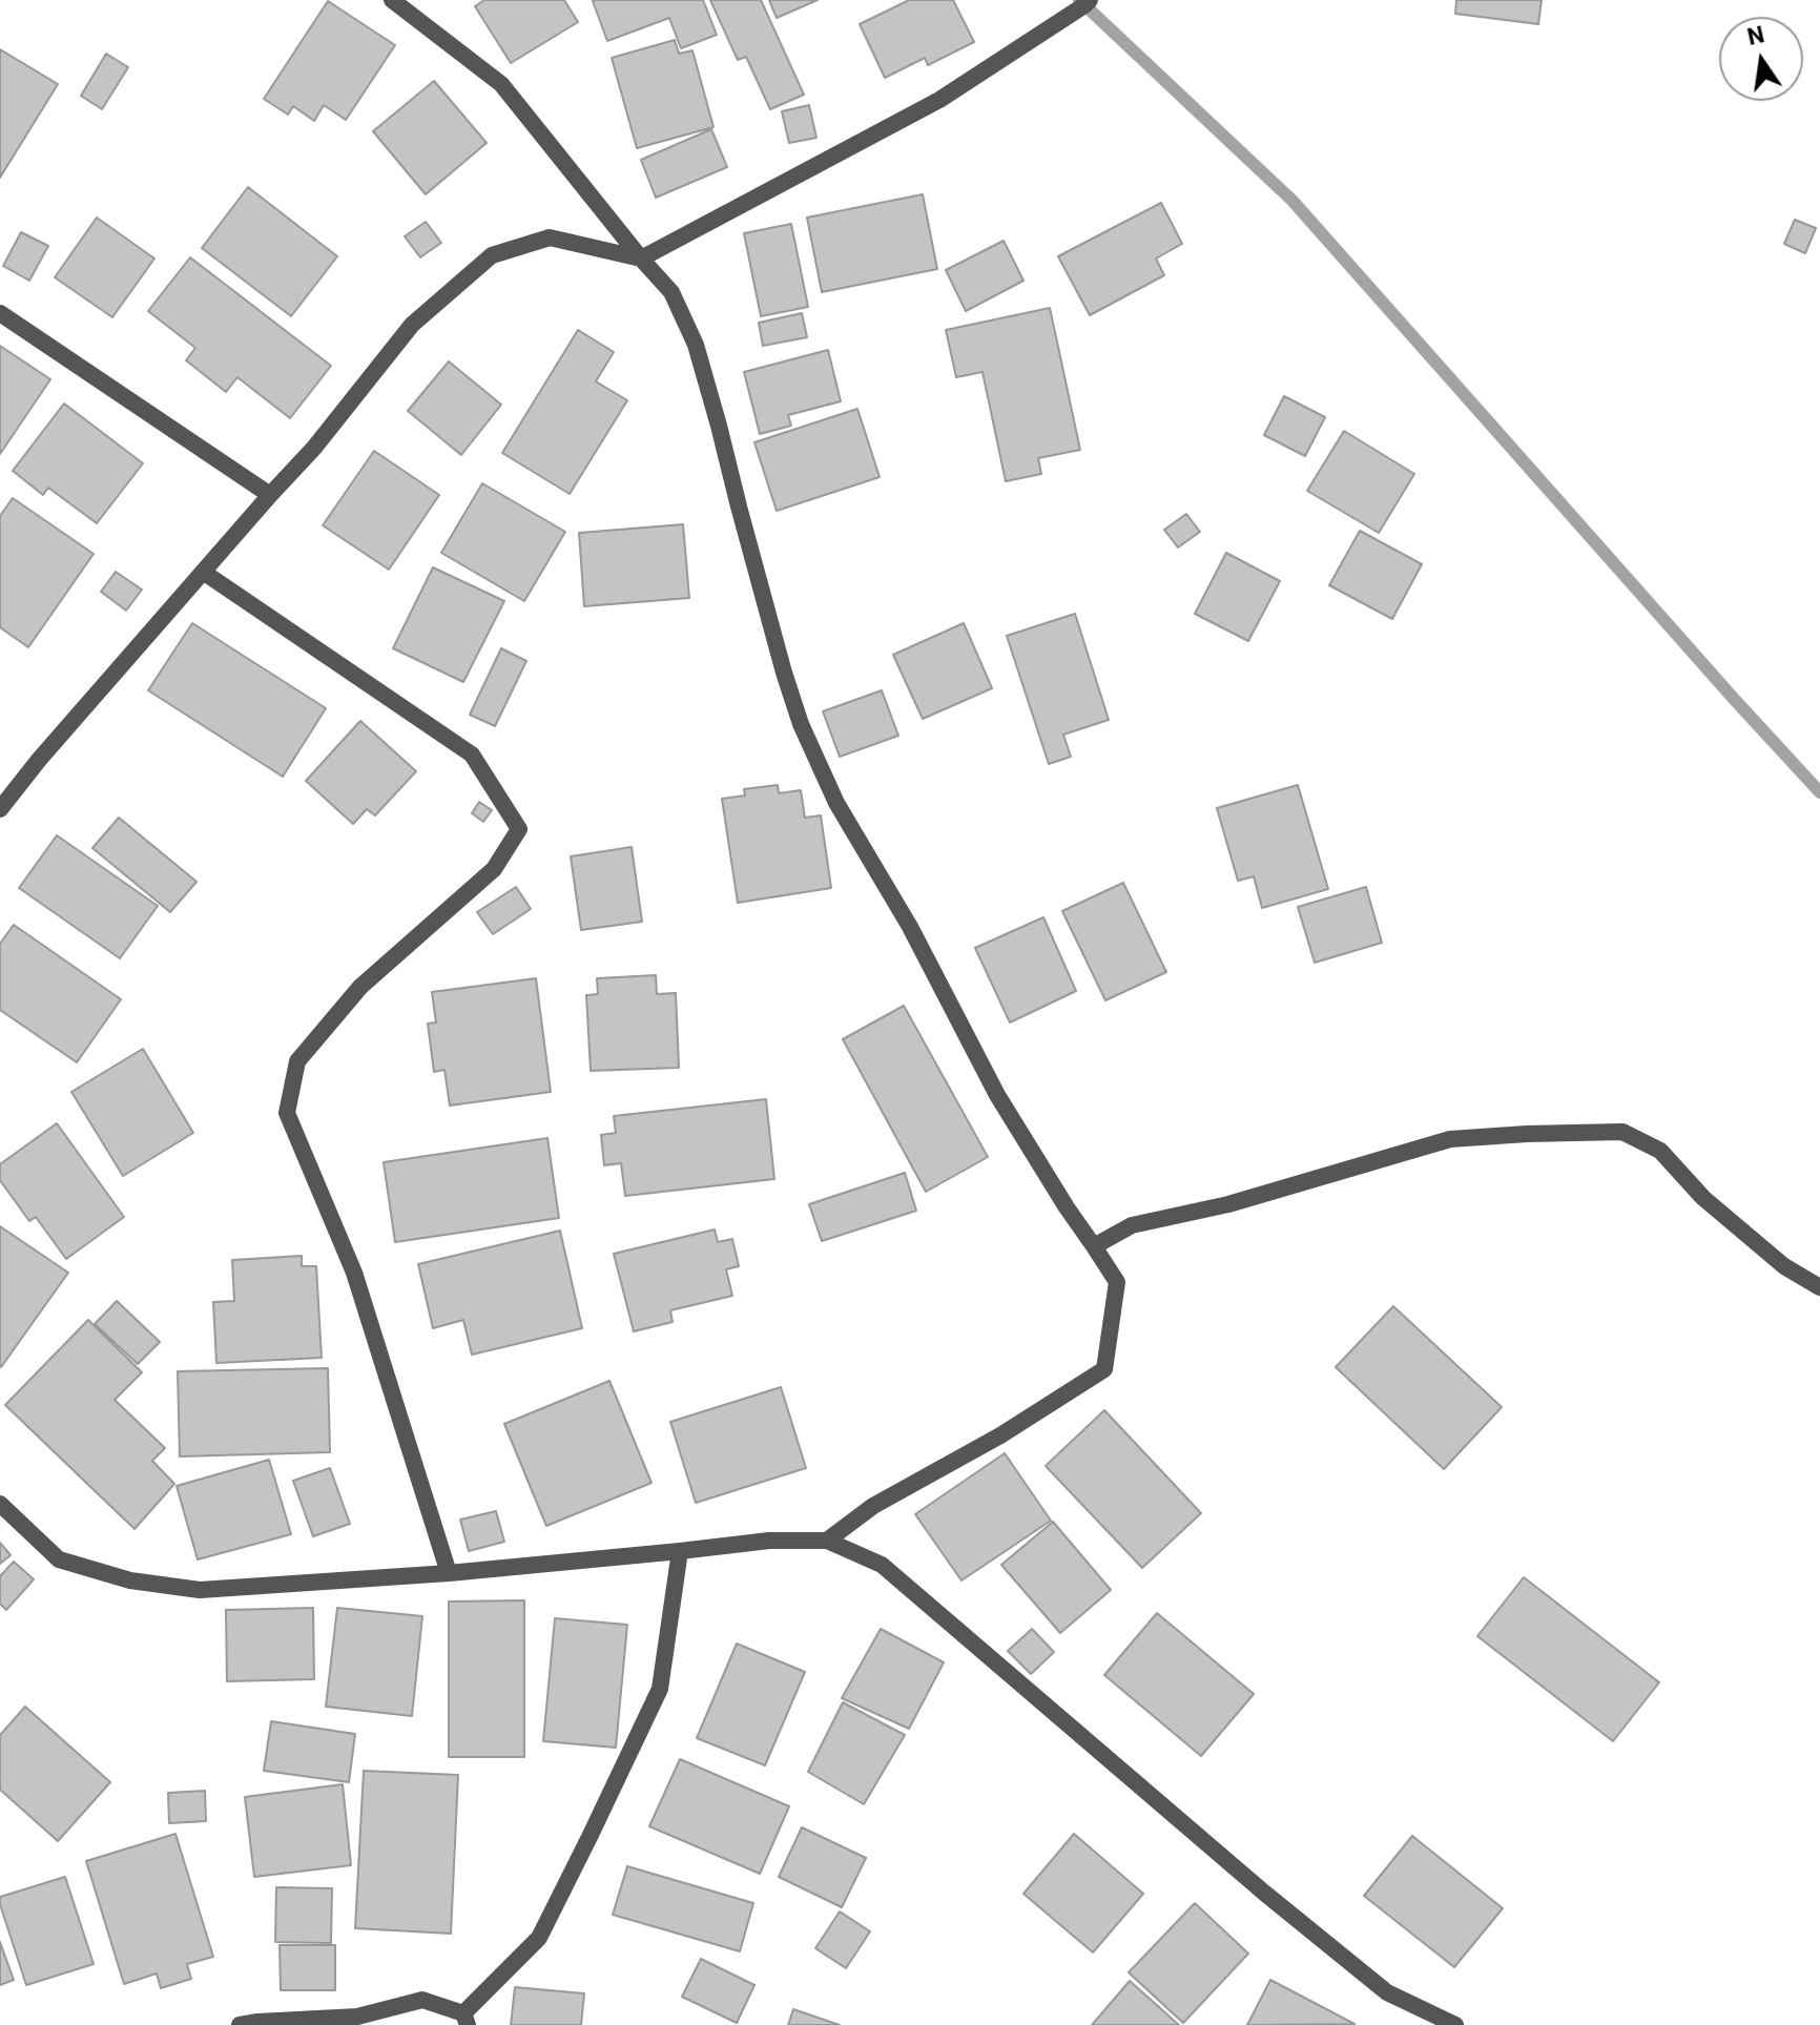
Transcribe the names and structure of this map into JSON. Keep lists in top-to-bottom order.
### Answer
{
  "north": "top"
}
